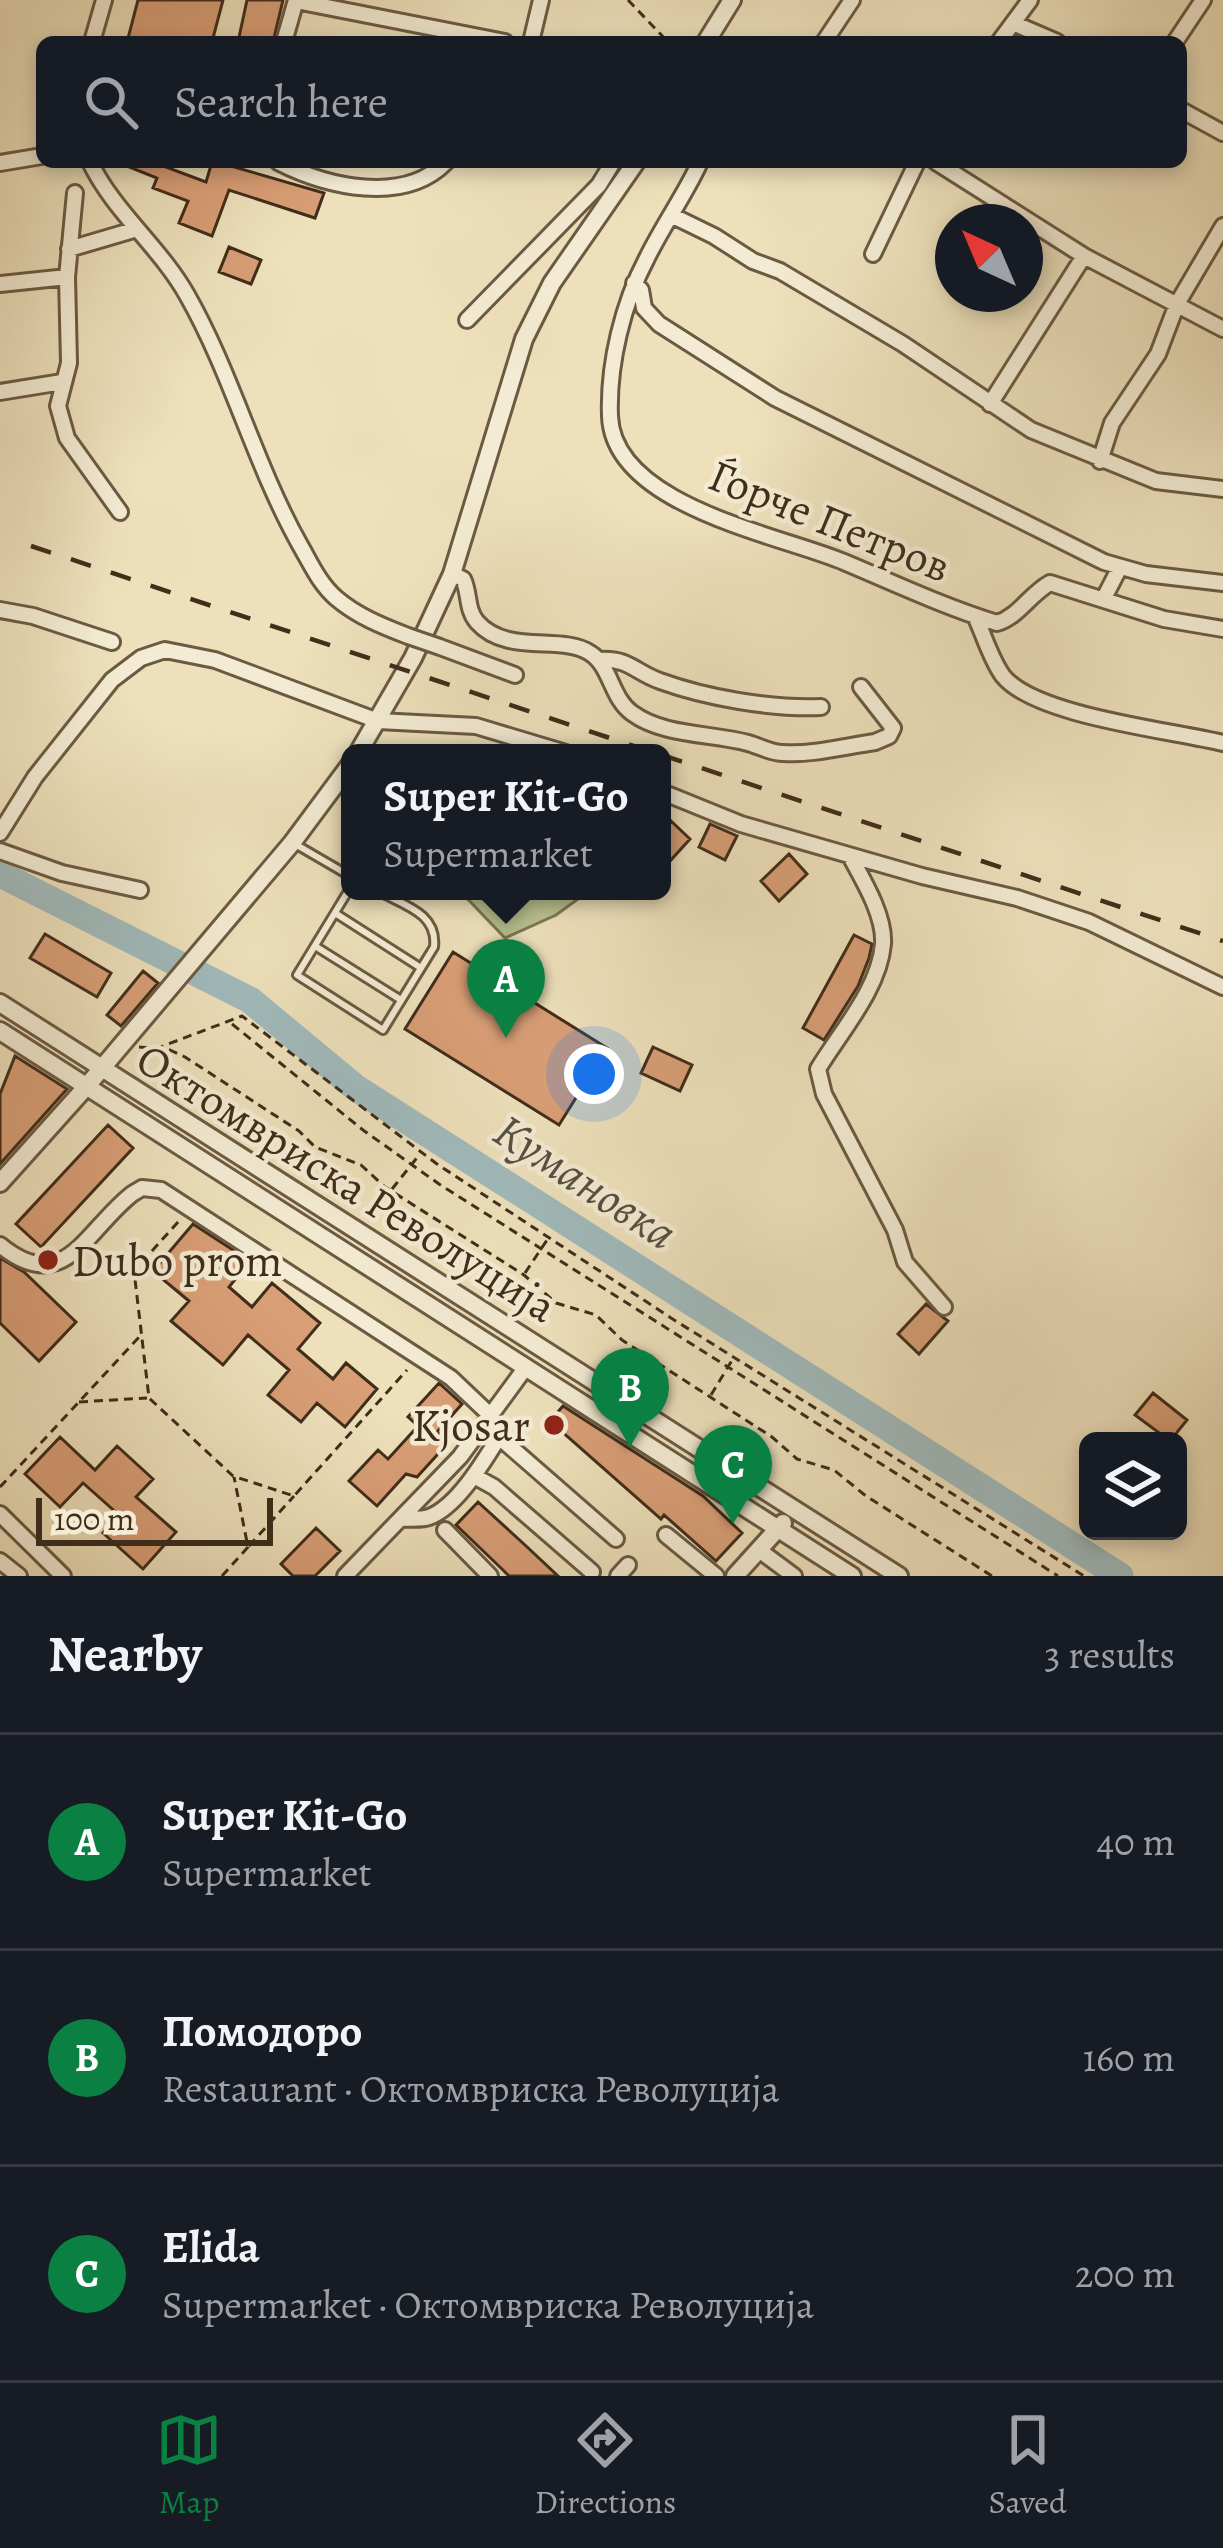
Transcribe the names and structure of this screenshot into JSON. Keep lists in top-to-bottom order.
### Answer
{
  "streets": {
    "street": ["Ѓорче Петров", "Октомвриска Револуција"]
  },
  "water": ["Кумановка"],
  "places": ["Dubo prom", "Kjosar"],
  "scale_bar": "100 m",
  "north": "top left",
  "page": {
    "search": "Search here",
    "popup": ["Super Kit-Go", "Supermarket"],
    "pins": ["A", "B", "C"],
    "scale": "100 m",
    "heading": ["Nearby", "3 results"],
    "list": [
      {
        "mark": "A",
        "name": "Super Kit-Go",
        "note": "Supermarket",
        "value": "40 m"
      },
      {
        "mark": "B",
        "name": "Помодоро",
        "note": "Restaurant · Октомвриска Револуција",
        "value": "160 m"
      },
      {
        "mark": "C",
        "name": "Elida",
        "note": "Supermarket · Октомвриска Револуција",
        "value": "200 m"
      }
    ],
    "nav": ["Map", "Directions", "Saved"]
  }
}
